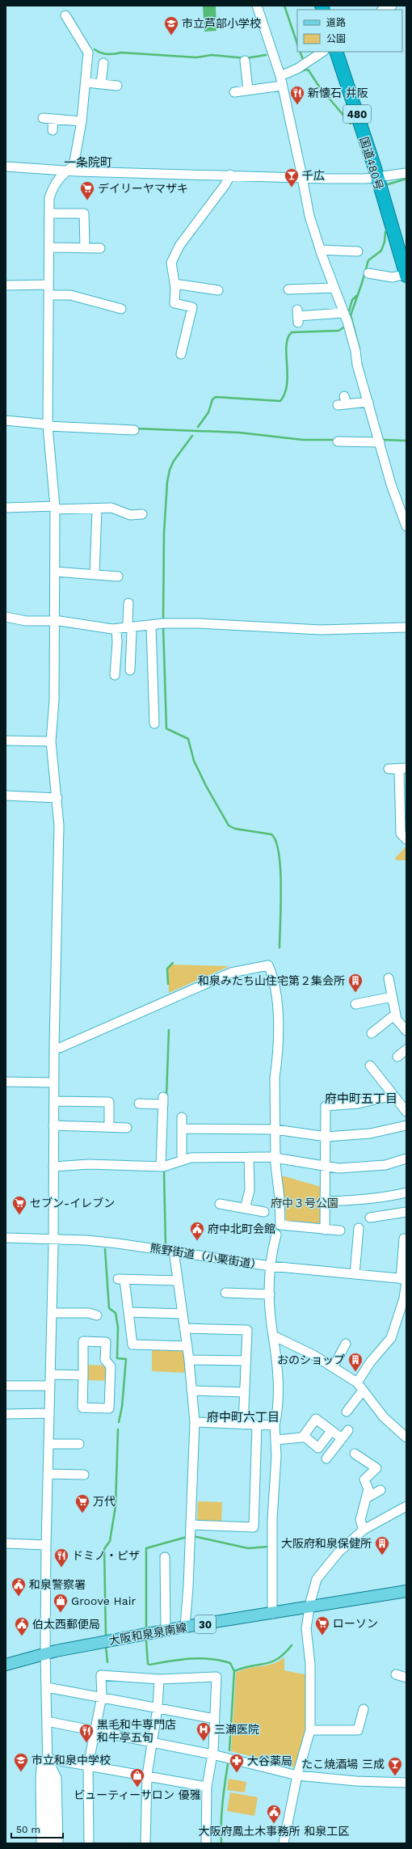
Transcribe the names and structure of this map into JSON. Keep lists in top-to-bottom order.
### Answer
{
  "streets": {
    "highway": ["480", "国道480号"],
    "main road": ["30", "大阪和泉泉南線"],
    "street": ["熊野街道（小栗街道）"]
  },
  "districts": ["一条院町", "府中町五丁目", "府中町六丁目"],
  "parks": ["府中３号公園"],
  "places": {
    "school or university": ["市立芦部小学校", "市立和泉中学校"],
    "restaurant": ["新懐石 井阪", "ドミノ・ピザ", "黒毛和牛専門店 和牛亭五旬"],
    "bar": ["千広", "たこ焼酒場 三成"],
    "supermarket": [
      "デイリーヤマザキ",
      "セブン-イレブン",
      "万代",
      "ローソン"
    ],
    "building": ["和泉みたち山住宅第２集会所", "おのショップ", "大阪府和泉保健所"],
    "public building": [
      "府中北町会館",
      "和泉警察署",
      "伯太西郵便局",
      "大阪府鳳土木事務所 和泉工区"
    ],
    "shop": ["Groove Hair", "ビューティーサロン 優雅"],
    "hospital": ["三瀬医院"],
    "pharmacy": ["大谷薬局"]
  },
  "legend": ["道路", "公園"],
  "scale_bar": "50 m"
}
